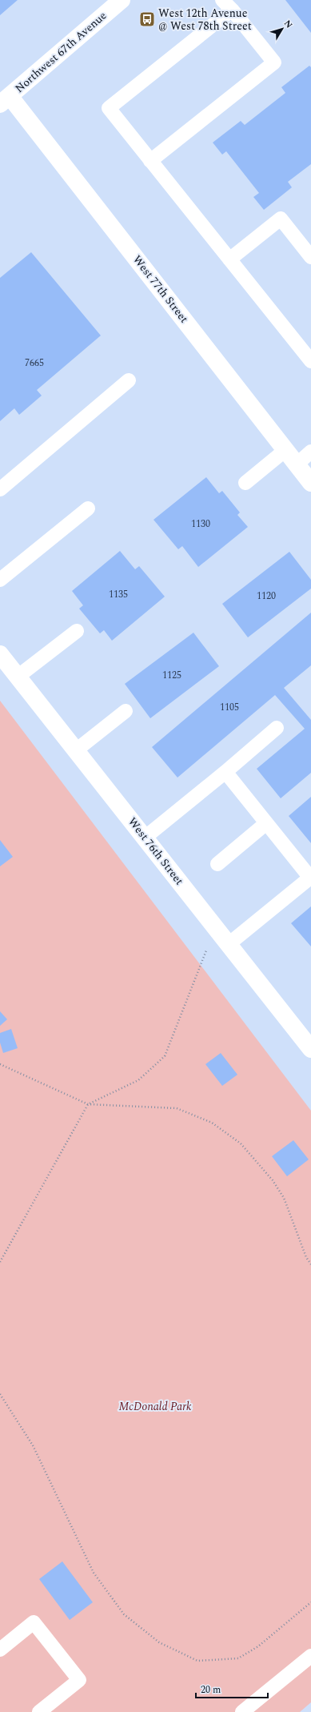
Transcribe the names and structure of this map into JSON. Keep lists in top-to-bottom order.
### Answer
{
  "streets": {
    "street": ["Northwest 67th Avenue", "West 77th Street", "West 76th Street"]
  },
  "crossings": [
    ["Northwest 67th Avenue", "West 77th Street"]
  ],
  "parks": ["McDonald Park"],
  "places": {
    "bus stop": ["West 12th Avenue @ West 78th Street"]
  },
  "house_numbers": [
    "7665",
    "1130",
    "1135",
    "1120",
    "1125",
    "1105"
  ],
  "scale_bar": "20 m",
  "north": "top right"
}
